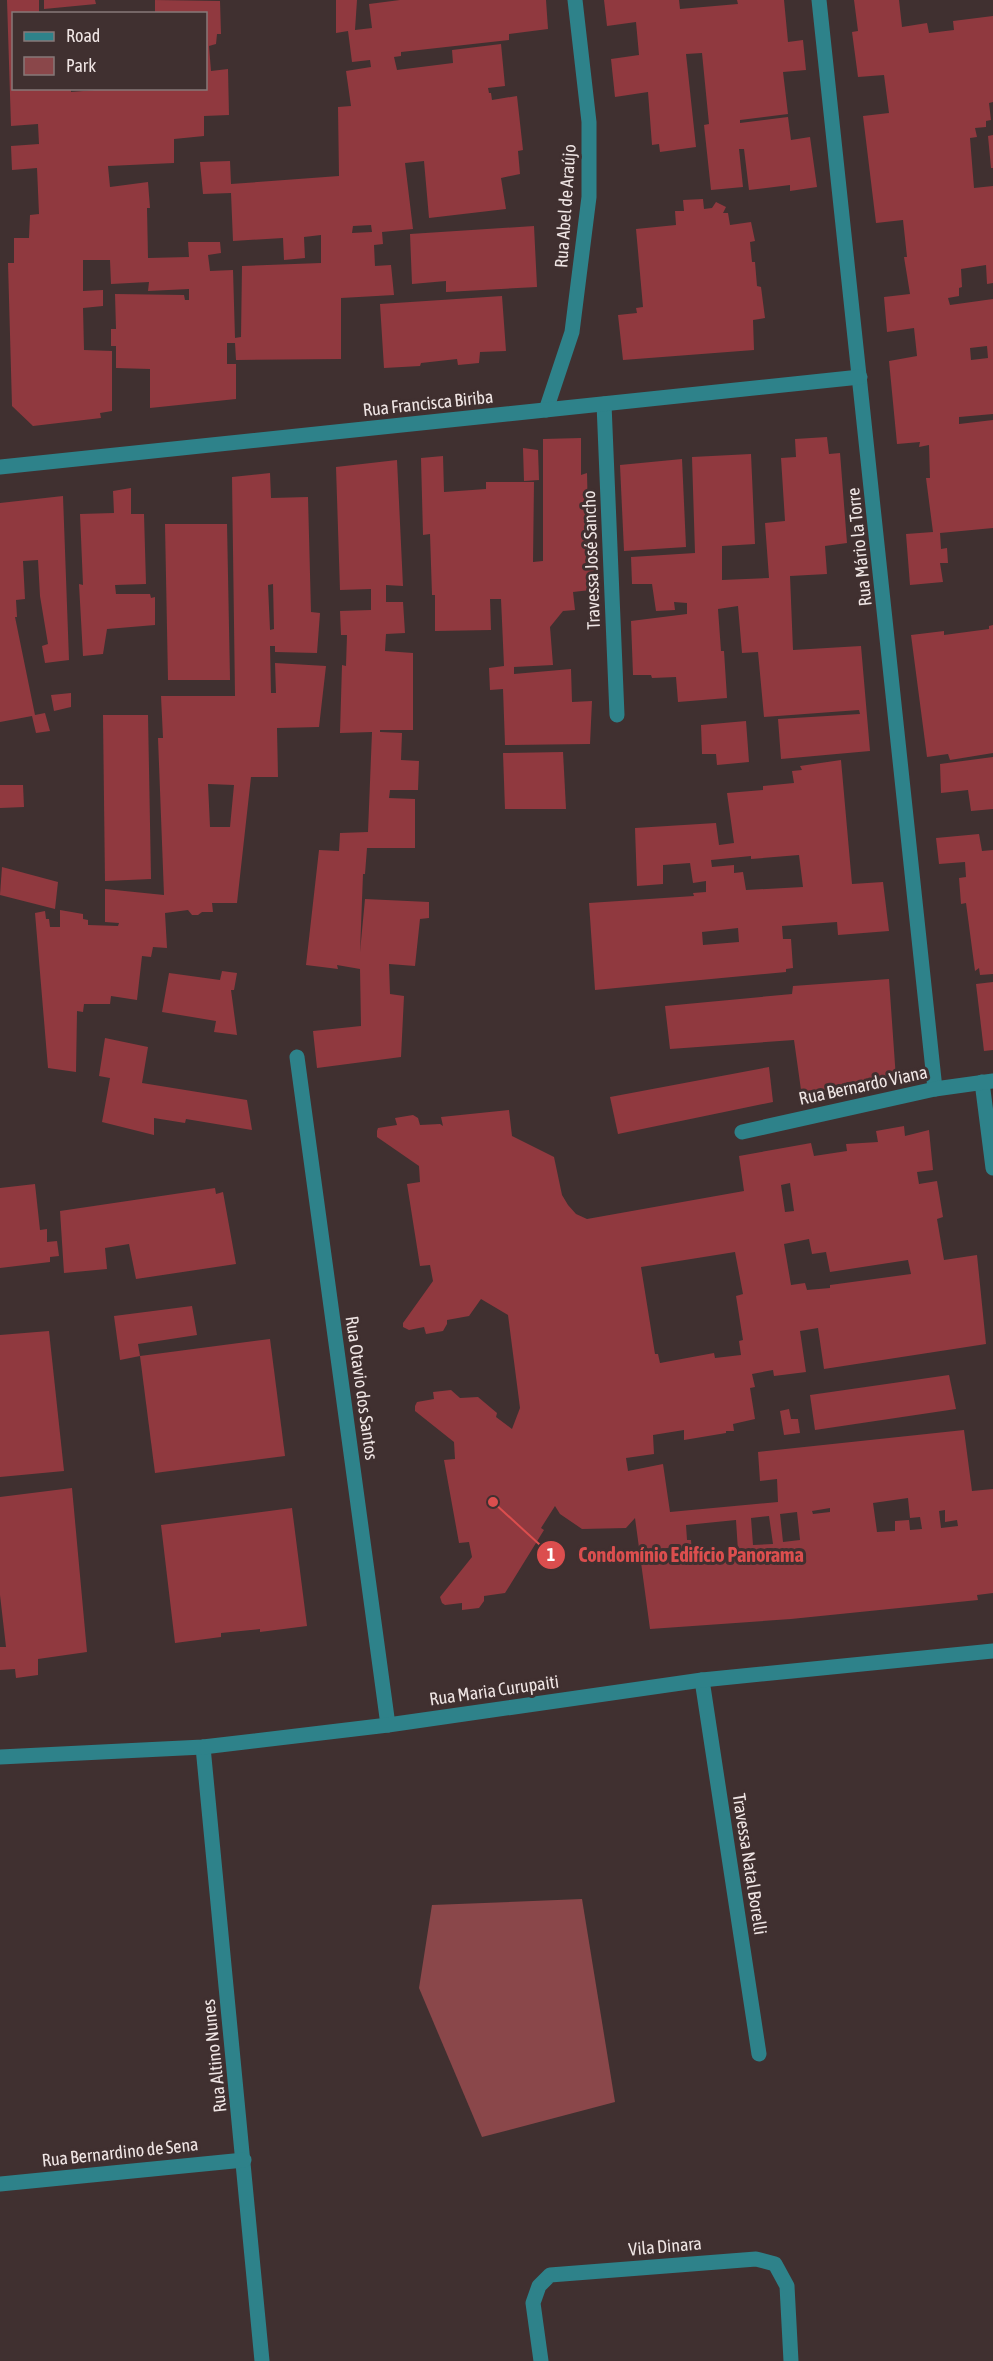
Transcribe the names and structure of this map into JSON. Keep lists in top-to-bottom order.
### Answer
{
  "streets": {
    "street": [
      "Rua Abel de Araújo",
      "Rua Francisca Biriba",
      "Rua Mário la Torre",
      "Travessa José Sancho",
      "Rua Bernardo Viana",
      "Rua Otavio dos Santos",
      "Rua Maria Curupaiti",
      "Travessa Natal Borelli",
      "Rua Altino Nunes",
      "Rua Bernardino de Sena",
      "Vila Dinara"
    ]
  },
  "crossings": [
    ["Rua Abel de Araújo", "Rua Francisca Biriba"],
    ["Rua Francisca Biriba", "Rua Mário la Torre"],
    ["Rua Francisca Biriba", "Travessa José Sancho"],
    ["Rua Mário la Torre", "Rua Bernardo Viana"],
    ["Rua Otavio dos Santos", "Rua Maria Curupaiti"],
    ["Rua Maria Curupaiti", "Travessa Natal Borelli"],
    ["Rua Maria Curupaiti", "Rua Altino Nunes"],
    ["Rua Altino Nunes", "Rua Bernardino de Sena"]
  ],
  "places": ["Condomínio Edifício Panorama"],
  "legend": ["Road", "Park"]
}
